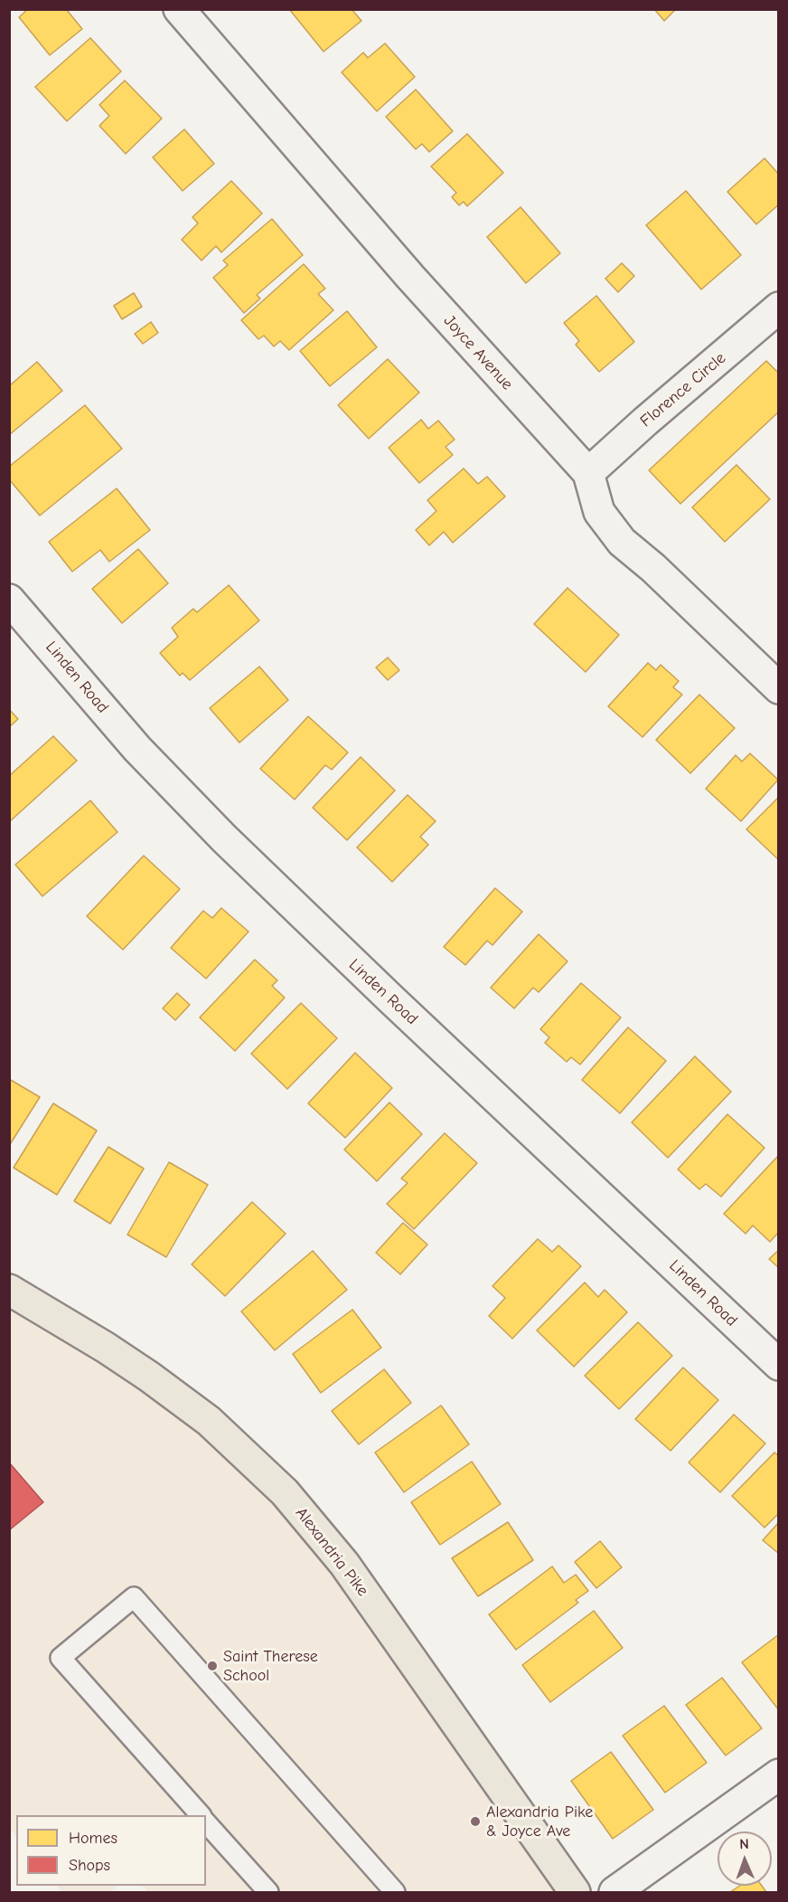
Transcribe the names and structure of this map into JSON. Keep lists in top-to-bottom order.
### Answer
{
  "streets": {
    "main road": ["Alexandria Pike"],
    "street": ["Joyce Avenue", "Florence Circle", "Linden Road"]
  },
  "crossings": [
    ["Joyce Avenue", "Florence Circle"]
  ],
  "places": ["Saint Therese School", "Alexandria Pike & Joyce Ave"],
  "legend": ["Homes", "Shops"],
  "north": "top"
}
